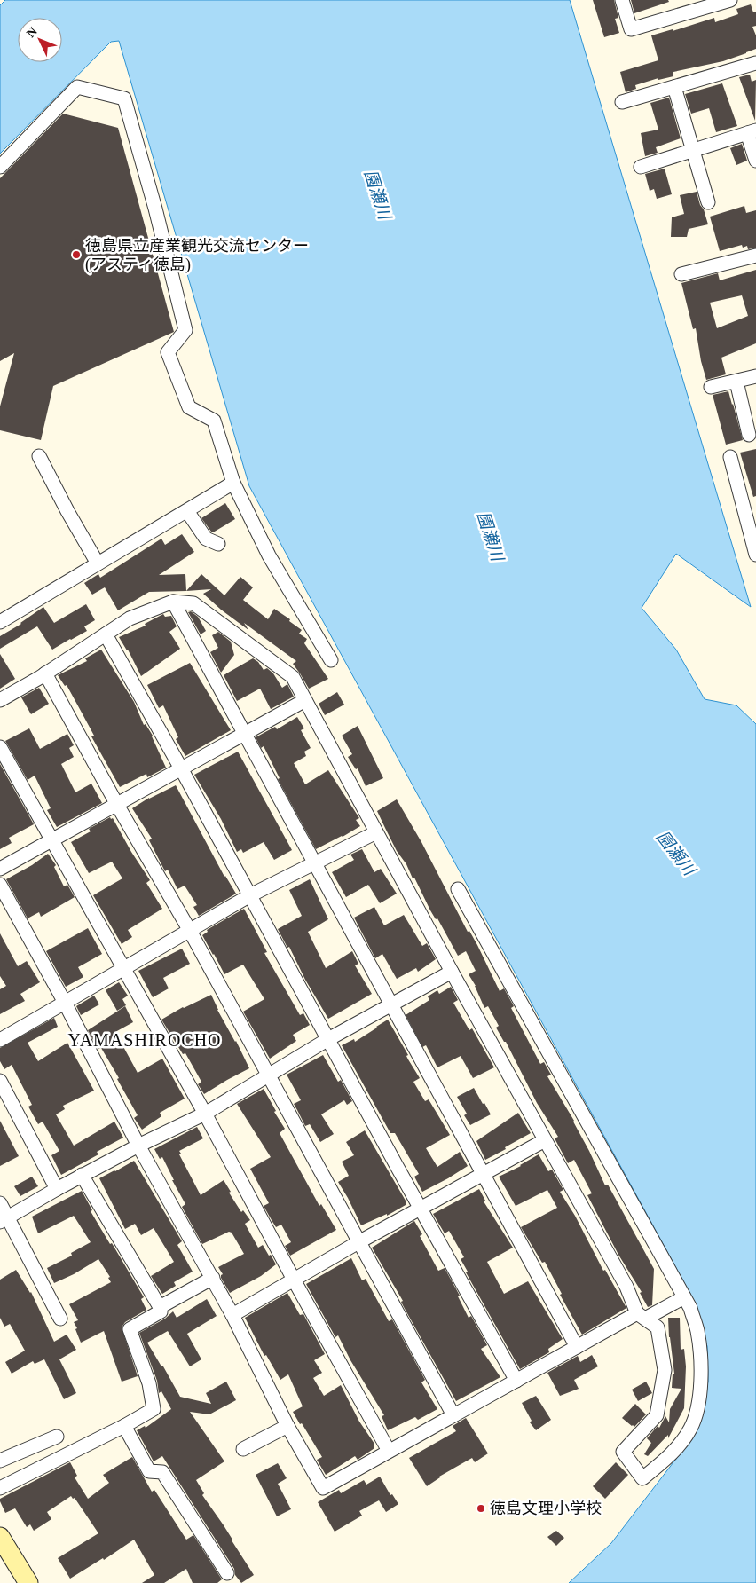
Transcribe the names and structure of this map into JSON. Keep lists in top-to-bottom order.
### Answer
{
  "districts": ["YAMASHIROCHO"],
  "water": ["園瀬川"],
  "places": ["徳島県立産業観光交流センター (アスティ徳島)", "徳島文理小学校"],
  "north": "top left"
}
